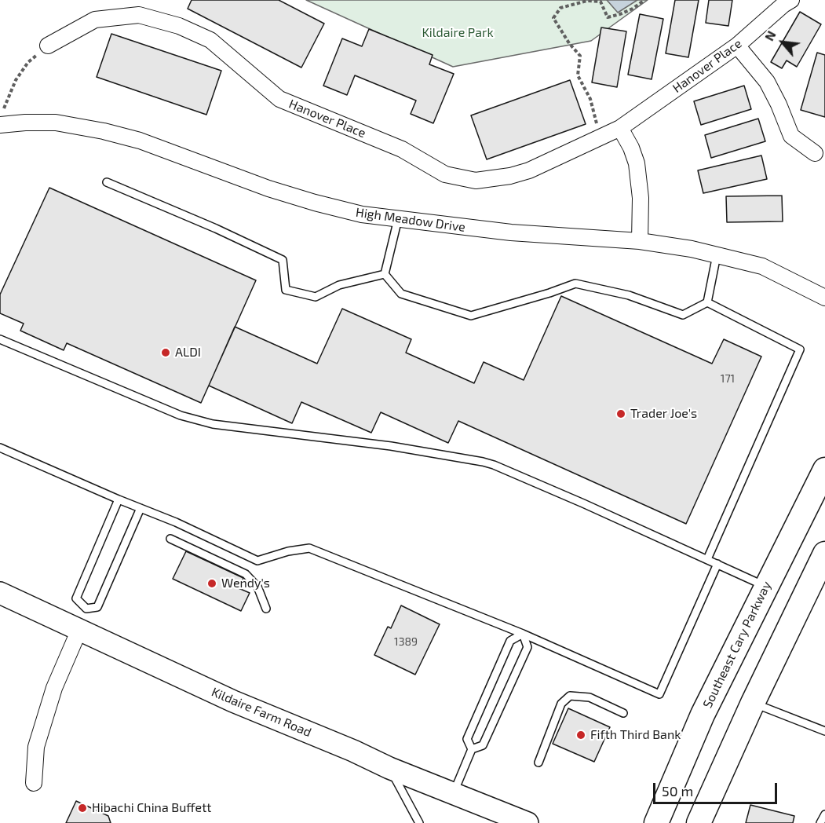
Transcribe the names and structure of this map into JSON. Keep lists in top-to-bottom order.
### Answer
{
  "streets": {
    "main road": ["Southeast Cary Parkway", "Kildaire Farm Road"],
    "street": ["Hanover Place", "High Meadow Drive"]
  },
  "parks": ["Kildaire Park"],
  "places": [
    "ALDI",
    "Trader Joe's",
    "Wendy's",
    "Fifth Third Bank",
    "Hibachi China Buffett"
  ],
  "house_numbers": ["171", "1389"],
  "scale_bar": "50 m",
  "north": "top left"
}
